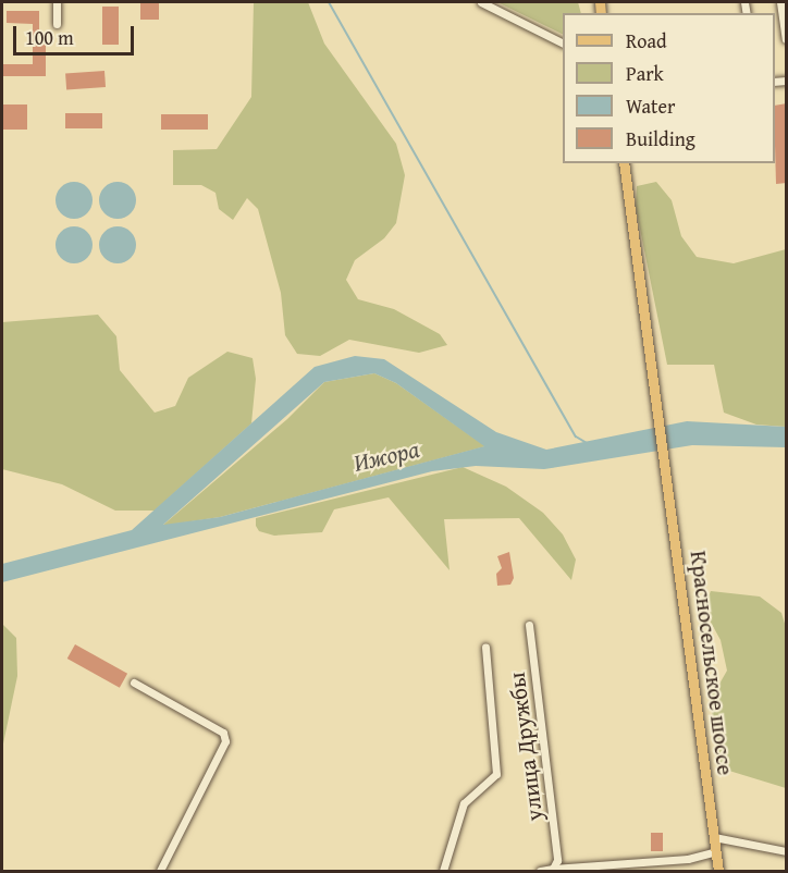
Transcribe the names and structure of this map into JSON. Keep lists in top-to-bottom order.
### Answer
{
  "streets": {
    "main road": ["Красносельское шоссе"],
    "street": ["улица Дружбы"]
  },
  "water": ["Ижора"],
  "legend": [
    "Road",
    "Park",
    "Water",
    "Building"
  ],
  "scale_bar": "100 m"
}
